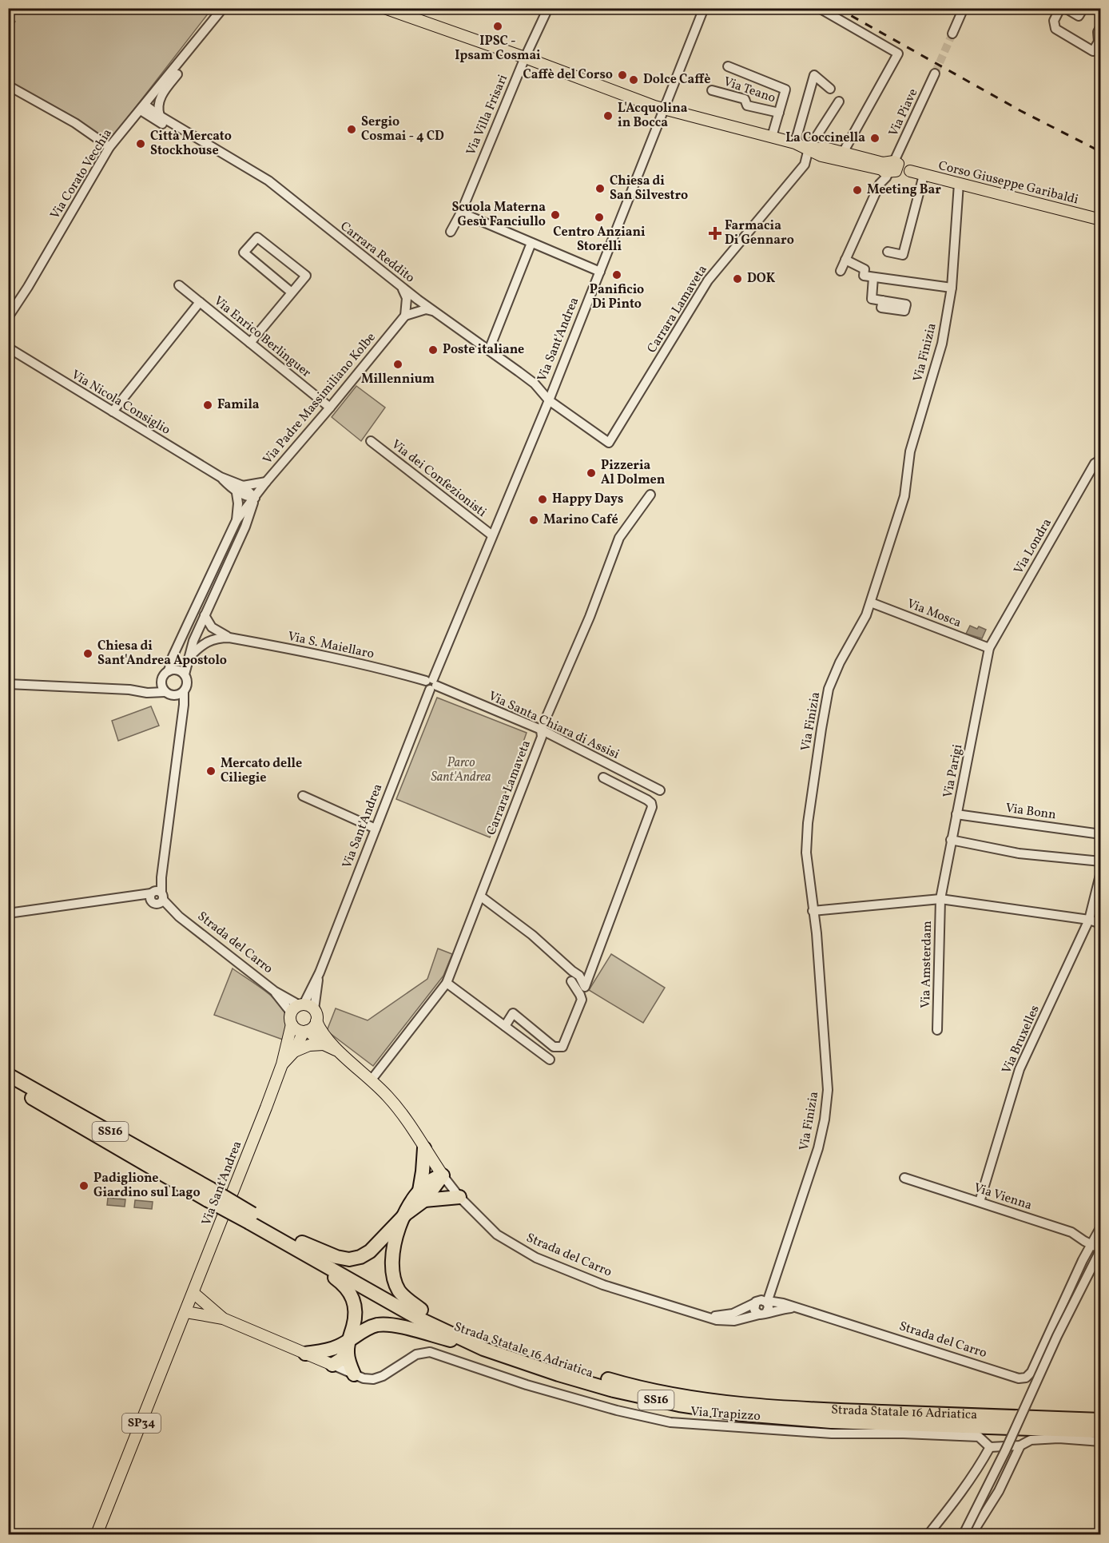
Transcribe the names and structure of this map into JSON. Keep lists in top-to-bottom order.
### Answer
{
  "streets": {
    "highway": ["SS16", "Strada Statale 16 Adriatica"],
    "main road": [
      "Corso Giuseppe Garibaldi",
      "Via Sant'Andrea",
      "Strada del Carro",
      "SP34"
    ],
    "street": [
      "Via Teano",
      "Via Piave",
      "Via Villa Frisari",
      "Via Corato Vecchia",
      "Carrara Reddito",
      "Carrara Lamaveta",
      "Via Enrico Berlinguer",
      "Via Finizia",
      "Via Padre Massimiliano Kolbe",
      "Via Nicola Consiglio",
      "Via dei Confezionisti",
      "Via Londra",
      "Via Mosca",
      "Via S. Maiellaro",
      "Via Santa Chiara di Assisi",
      "Via Parigi",
      "Via Bonn",
      "Via Amsterdam",
      "Via Bruxelles",
      "Via Vienna",
      "Via Trapizzo"
    ]
  },
  "crossings": [
    ["Via Piave", "Corso Giuseppe Garibaldi"],
    ["Via Villa Frisari", "Corso Giuseppe Garibaldi"],
    ["Via Corato Vecchia", "Carrara Reddito"],
    ["Corso Giuseppe Garibaldi", "Carrara Lamaveta"],
    ["Corso Giuseppe Garibaldi", "Via Sant'Andrea"],
    ["Corso Giuseppe Garibaldi", "Via Finizia"],
    ["Carrara Reddito", "Carrara Lamaveta"],
    ["Carrara Reddito", "Via Sant'Andrea"],
    ["Carrara Reddito", "Via Padre Massimiliano Kolbe"],
    ["Carrara Lamaveta", "Via Santa Chiara di Assisi"],
    ["Carrara Lamaveta", "Strada del Carro"],
    ["Via Enrico Berlinguer", "Via Padre Massimiliano Kolbe"],
    ["Via Sant'Andrea", "Via dei Confezionisti"],
    ["Via Sant'Andrea", "Via S. Maiellaro"],
    ["Via Sant'Andrea", "Via Santa Chiara di Assisi"],
    ["Via Sant'Andrea", "Strada del Carro"],
    ["Via Sant'Andrea", "SP34"],
    ["Via Finizia", "Via Mosca"],
    ["Via Finizia", "Strada del Carro"],
    ["Via Padre Massimiliano Kolbe", "Via Nicola Consiglio"],
    ["Via Padre Massimiliano Kolbe", "Via S. Maiellaro"],
    ["Via Londra", "Via Mosca"],
    ["Via Londra", "Via Parigi"],
    ["Via Mosca", "Via Parigi"],
    ["Via S. Maiellaro", "Via Santa Chiara di Assisi"],
    ["Via Parigi", "Via Bonn"],
    ["Via Parigi", "Via Amsterdam"],
    ["Strada del Carro", "Via Vienna"],
    ["Via Bruxelles", "Via Vienna"]
  ],
  "parks": ["Parco Sant'Andrea"],
  "places": {
    "other": [
      "IPSC - Ipsam Cosmai",
      "Caffè del Corso",
      "Dolce Caffè",
      "L'Acquolina in Bocca",
      "Sergio Cosmai - 4 CD",
      "La Coccinella",
      "Città Mercato Stockhouse",
      "Chiesa di San Silvestro",
      "Meeting Bar",
      "Scuola Materna Gesù Fanciullo",
      "Centro Anziani Storelli",
      "Panificio Di Pinto",
      "DOK",
      "Poste italiane",
      "Millennium",
      "Famila",
      "Pizzeria Al Dolmen",
      "Happy Days",
      "Marino Café",
      "Chiesa di Sant'Andrea Apostolo",
      "Mercato delle Ciliegie",
      "Padiglione Giardino sul Lago"
    ],
    "health": ["Farmacia Di Gennaro"]
  }
}
